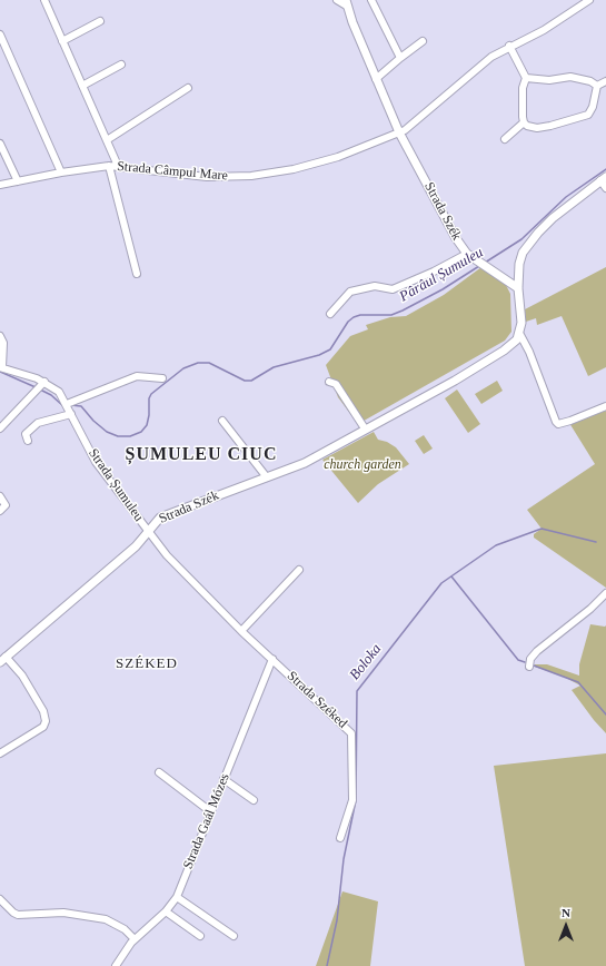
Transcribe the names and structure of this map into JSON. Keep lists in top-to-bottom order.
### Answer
{
  "streets": {
    "street": [
      "Strada Câmpul Mare",
      "Strada Szék",
      "Strada Șumuleu",
      "Strada Széked",
      "Strada Gaál Mózes"
    ]
  },
  "crossings": [
    ["Strada Câmpul Mare", "Strada Szék"],
    ["Strada Szék", "Strada Șumuleu"],
    ["Strada Szék", "Strada Széked"],
    ["Strada Șumuleu", "Strada Széked"],
    ["Strada Széked", "Strada Gaál Mózes"]
  ],
  "districts": ["ȘUMULEU CIUC", "SZÉKED"],
  "water": ["Pârâul Șumuleu", "Boloka"],
  "parks": ["church garden"],
  "north": "top"
}
